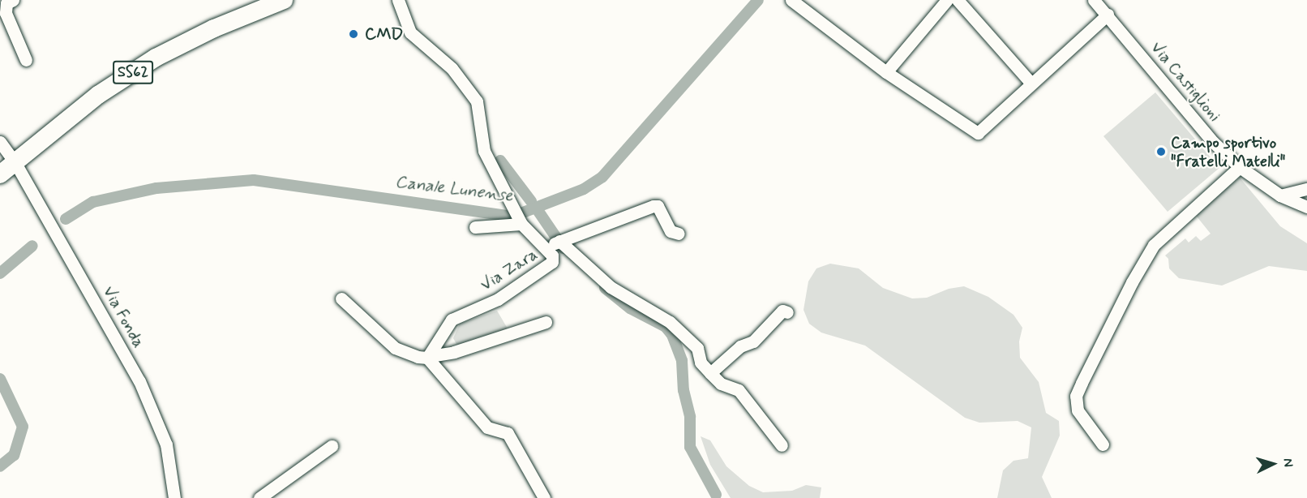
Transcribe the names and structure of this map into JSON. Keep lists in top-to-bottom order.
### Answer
{
  "streets": {
    "main road": ["SS62"],
    "street": ["Via Castiglioni", "Via Zara", "Via Fonda"]
  },
  "crossings": [
    ["SS62", "Via Fonda"]
  ],
  "water": ["Canale Lunense"],
  "places": ["CMD", "Campo sportivo \"Fratelli Matelli\""],
  "north": "right"
}
